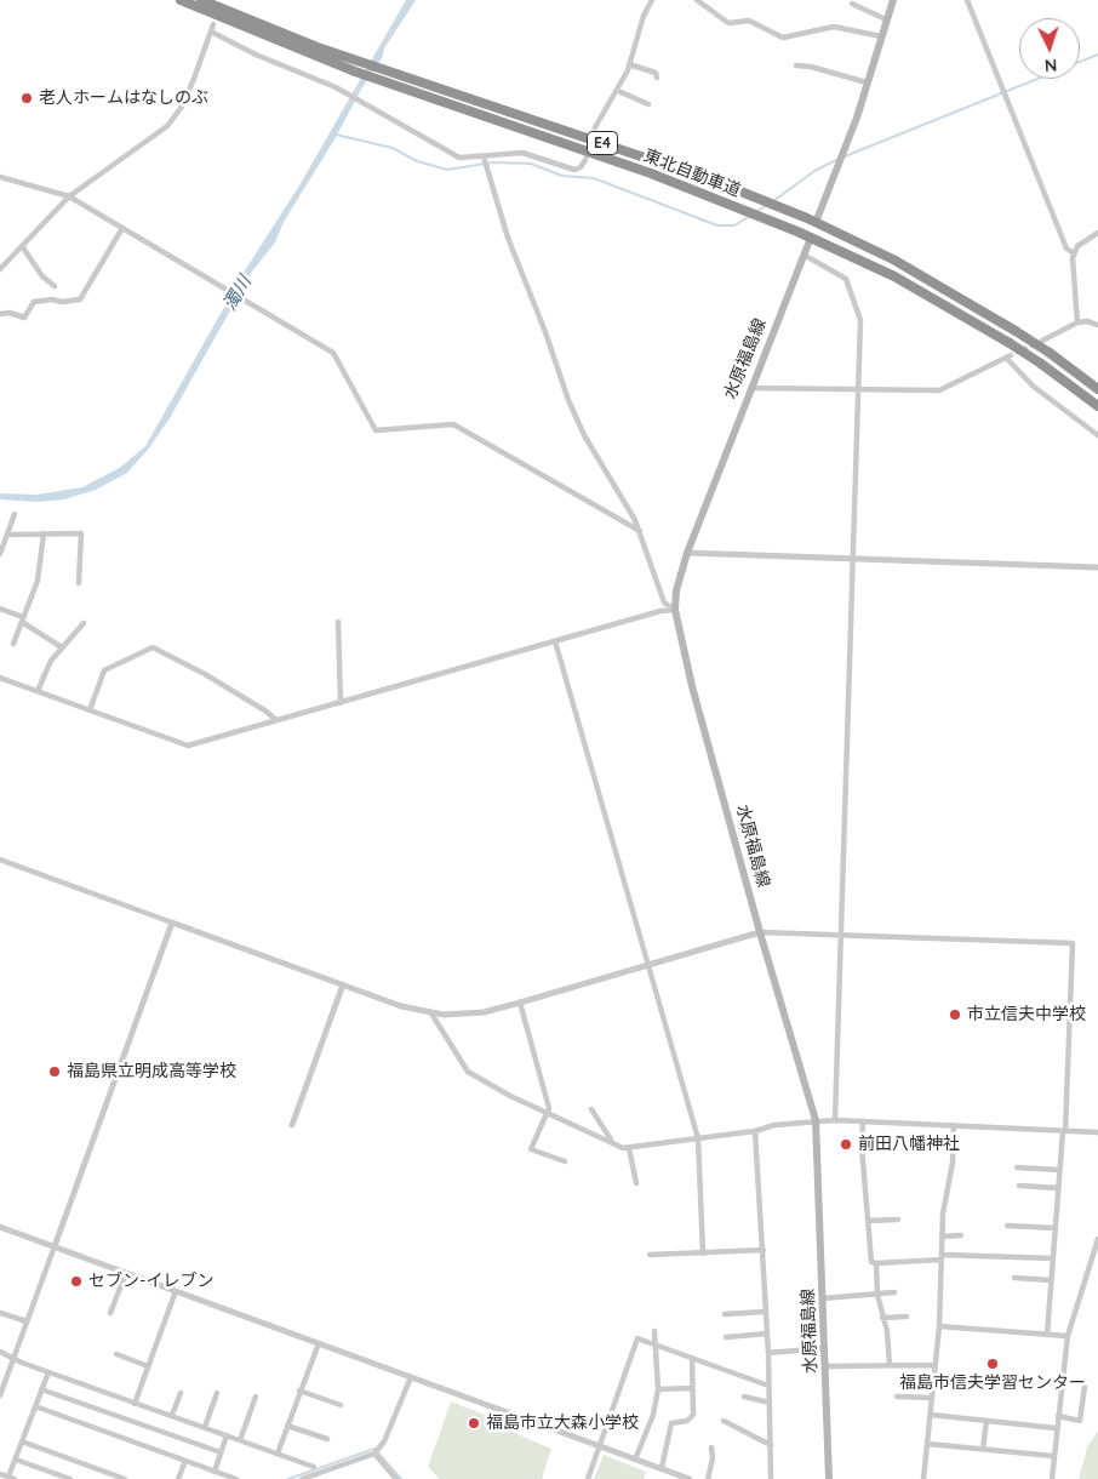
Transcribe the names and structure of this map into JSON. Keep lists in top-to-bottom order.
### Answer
{
  "streets": {
    "highway": ["E4", "東北自動車道"],
    "main road": ["水原福島線"]
  },
  "water": ["濁川"],
  "places": [
    "老人ホームはなしのぶ",
    "市立信夫中学校",
    "福島県立明成高等学校",
    "前田八幡神社",
    "セブン-イレブン",
    "福島市信夫学習センター",
    "福島市立大森小学校"
  ],
  "north": "bottom"
}
